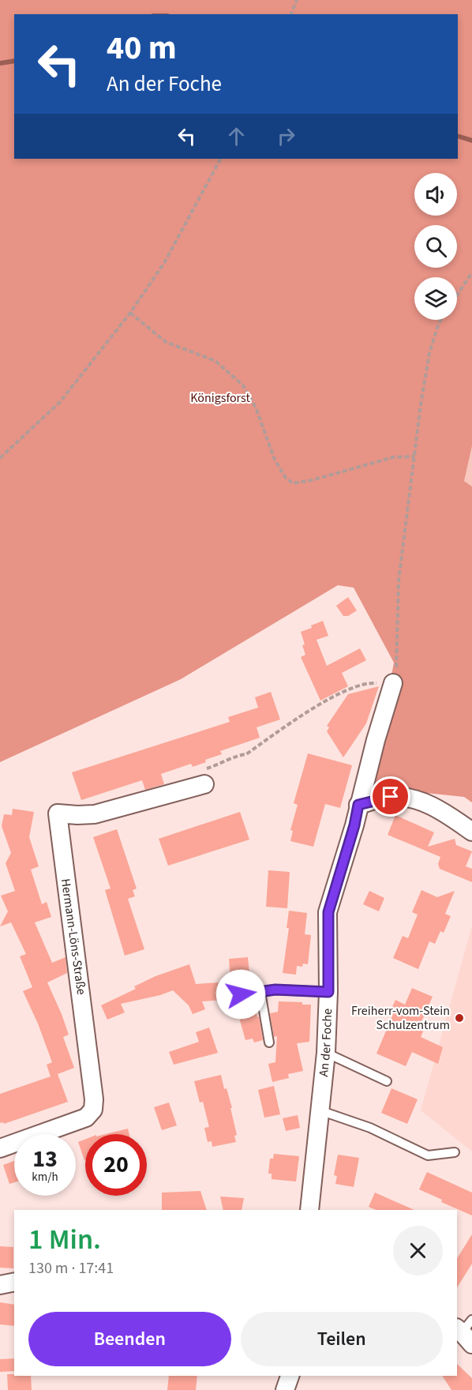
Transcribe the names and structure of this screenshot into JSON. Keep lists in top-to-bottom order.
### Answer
{
  "streets": {
    "street": ["Hermann-Löns-Straße", "An der Foche"]
  },
  "parks": ["Königsforst"],
  "places": ["Freiherr-vom-Stein Schulzentrum"],
  "page": {
    "turn": ["40 m", "An der Foche"],
    "speed": "13 km/h",
    "limit": "20",
    "heading": ["1 Min.", "130 m · 17:41"],
    "buttons": ["Beenden", "Teilen"]
  }
}
